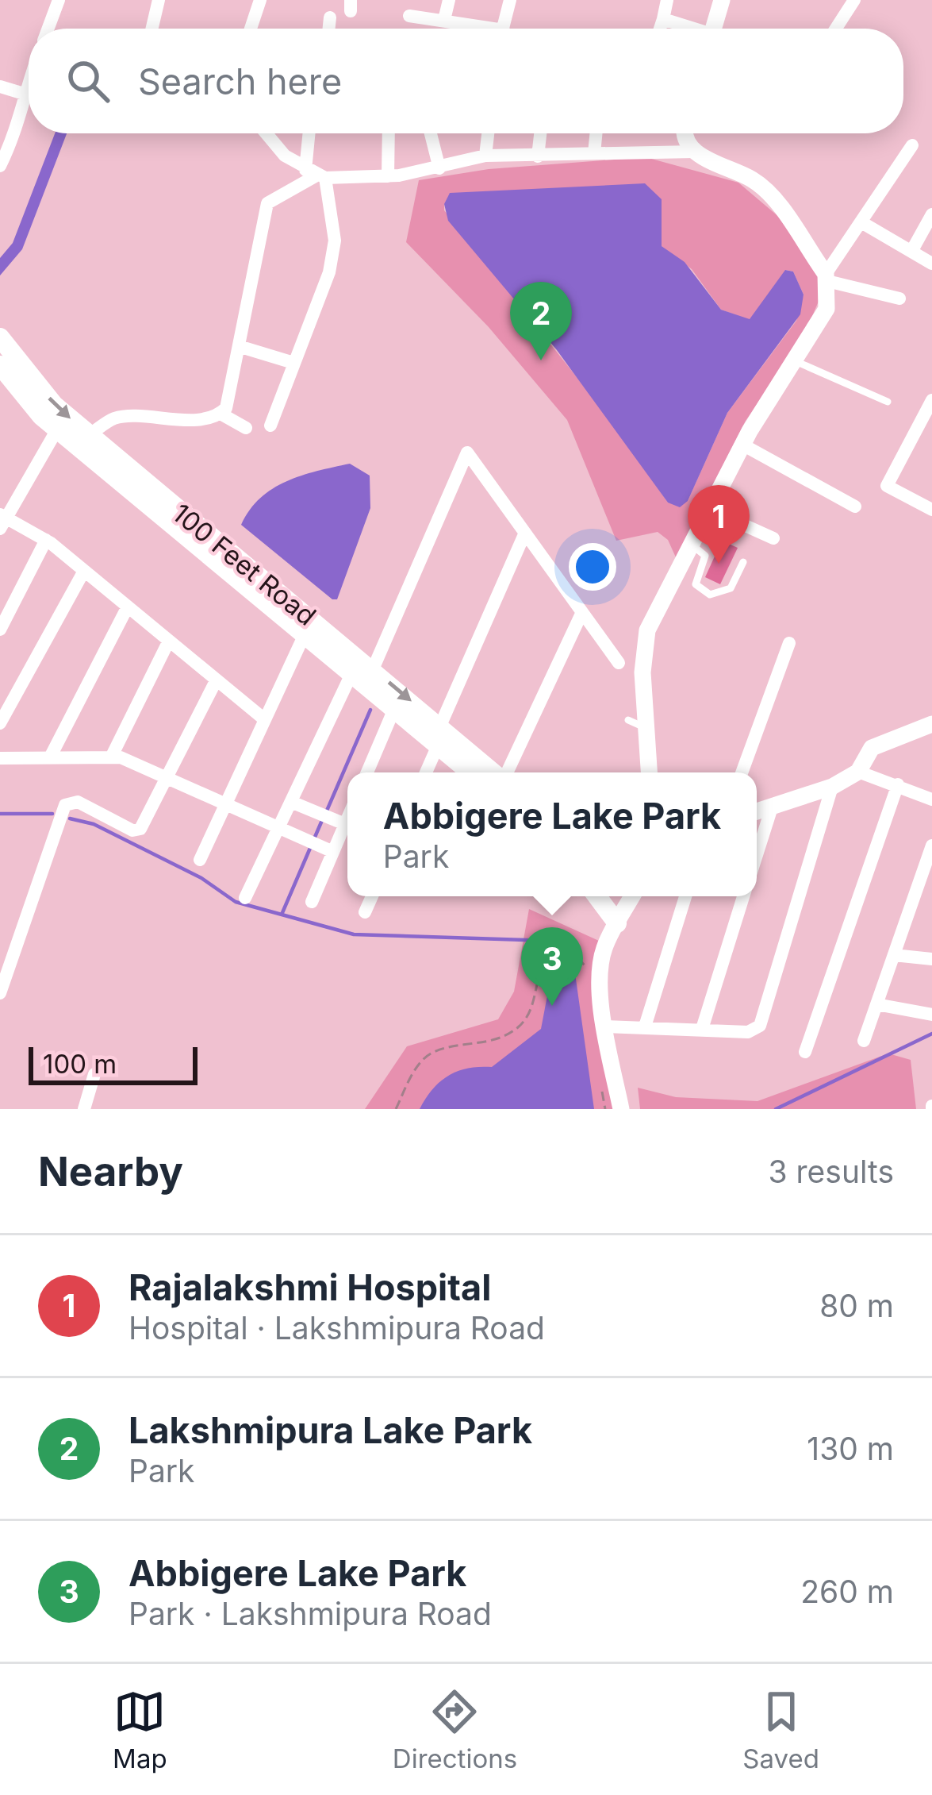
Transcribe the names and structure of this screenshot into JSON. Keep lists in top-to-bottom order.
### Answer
{
  "streets": {
    "main road": ["100 Feet Road"]
  },
  "scale_bar": "100 m",
  "page": {
    "search": "Search here",
    "pins": ["2", "1", "3"],
    "popup": ["Abbigere Lake Park", "Park"],
    "scale": "100 m",
    "heading": ["Nearby", "3 results"],
    "list": [
      {
        "mark": "1",
        "name": "Rajalakshmi Hospital",
        "note": "Hospital · Lakshmipura Road",
        "value": "80 m"
      },
      {
        "mark": "2",
        "name": "Lakshmipura Lake Park",
        "note": "Park",
        "value": "130 m"
      },
      {
        "mark": "3",
        "name": "Abbigere Lake Park",
        "note": "Park · Lakshmipura Road",
        "value": "260 m"
      }
    ],
    "nav": ["Map", "Directions", "Saved"]
  }
}
